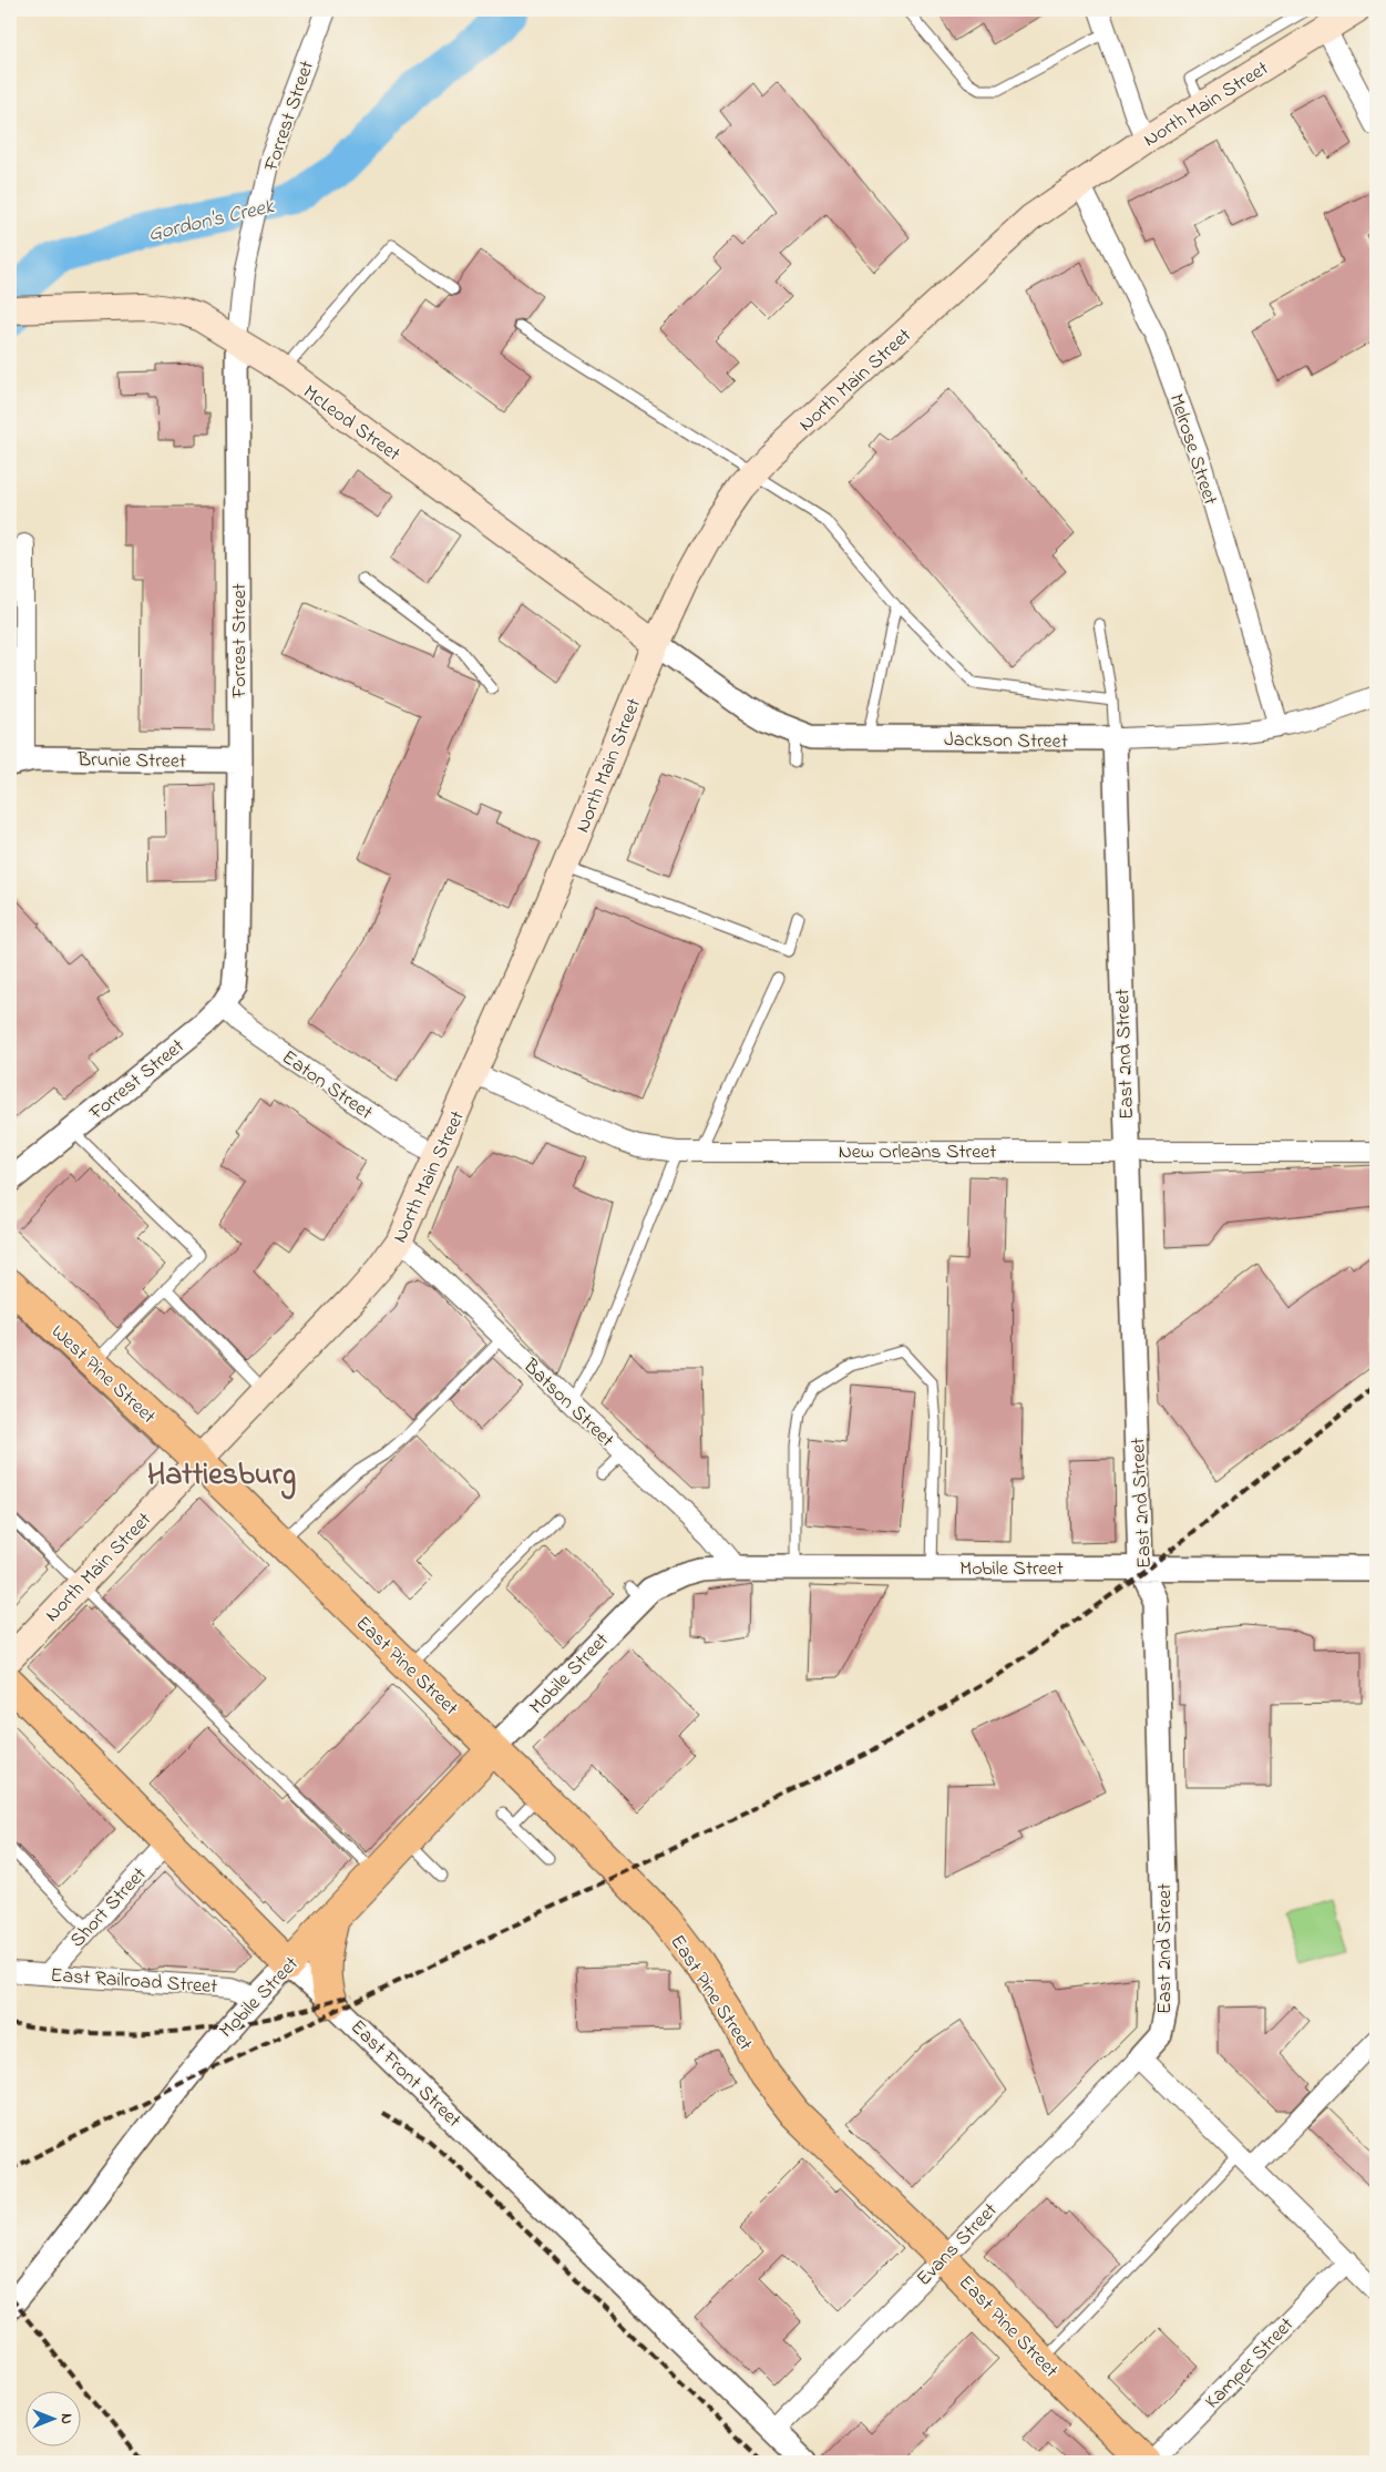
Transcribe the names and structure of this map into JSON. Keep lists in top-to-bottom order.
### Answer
{
  "streets": {
    "main road": [
      "North Main Street",
      "McLeod Street",
      "West Pine Street",
      "Mobile Street",
      "East Pine Street",
      "East Front Street"
    ],
    "street": [
      "Forrest Street",
      "Melrose Street",
      "Jackson Street",
      "Brunie Street",
      "East 2nd Street",
      "Eaton Street",
      "New Orleans Street",
      "Batson Street",
      "Short Street",
      "East Railroad Street",
      "Evans Street",
      "Kamper Street"
    ]
  },
  "crossings": [
    ["North Main Street", "McLeod Street"],
    ["North Main Street", "Melrose Street"],
    ["North Main Street", "Jackson Street"],
    ["North Main Street", "Eaton Street"],
    ["North Main Street", "New Orleans Street"],
    ["North Main Street", "West Pine Street"],
    ["North Main Street", "Batson Street"],
    ["North Main Street", "East Pine Street"],
    ["Forrest Street", "McLeod Street"],
    ["Forrest Street", "Brunie Street"],
    ["Forrest Street", "Eaton Street"],
    ["McLeod Street", "Jackson Street"],
    ["Melrose Street", "Jackson Street"],
    ["Jackson Street", "East 2nd Street"],
    ["East 2nd Street", "New Orleans Street"],
    ["East 2nd Street", "Mobile Street"],
    ["East 2nd Street", "Evans Street"],
    ["West Pine Street", "East Pine Street"],
    ["Batson Street", "Mobile Street"],
    ["Mobile Street", "East Pine Street"],
    ["Mobile Street", "East Railroad Street"],
    ["Mobile Street", "East Front Street"],
    ["East Pine Street", "Evans Street"],
    ["Short Street", "East Railroad Street"],
    ["Short Street", "East Front Street"],
    ["East Front Street", "Evans Street"]
  ],
  "districts": ["Hattiesburg"],
  "water": ["Gordon's Creek"],
  "north": "right"
}
